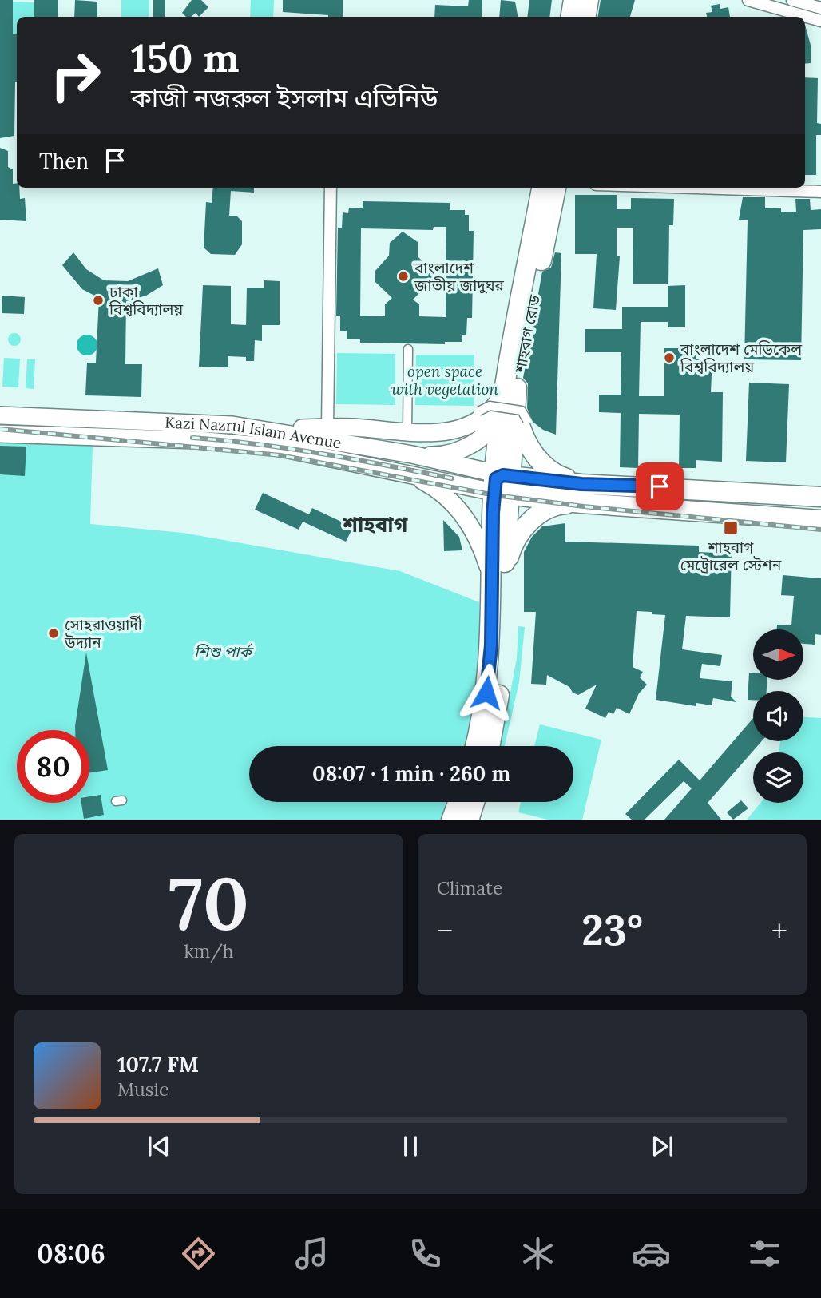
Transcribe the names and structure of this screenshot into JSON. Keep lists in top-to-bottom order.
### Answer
{
  "streets": {
    "highway": ["শাহবাগ রোড"],
    "main road": ["Kazi Nazrul Islam Avenue"]
  },
  "crossings": [
    ["শাহবাগ রোড", "Kazi Nazrul Islam Avenue"]
  ],
  "districts": ["শাহবাগ"],
  "parks": ["open space with vegetation", "শিশু পার্ক"],
  "places": {
    "other": [
      "বাংলাদেশ জাতীয় জাদুঘর",
      "ঢাকা বিশ্ববিদ্যালয়",
      "বাংলাদেশ মেডিকেল বিশ্ববিদ্যালয়",
      "সোহরাওয়ার্দী উদ্যান"
    ],
    "transit": ["শাহবাগ মেট্রোরেল স্টেশন"]
  },
  "north": "right",
  "page": {
    "turn": ["150 m", "কাজী নজরুল ইসলাম এভিনিউ"],
    "then": "Then",
    "limit": "80",
    "trip": "08:07 · 1 min · 260 m",
    "tile": [
      ["70", "km/h"],
      "Climate"
    ],
    "heat": ["−", "23°", "+"],
    "song": ["107.7 FM", "Music"],
    "tabs": "08:06"
  }
}
